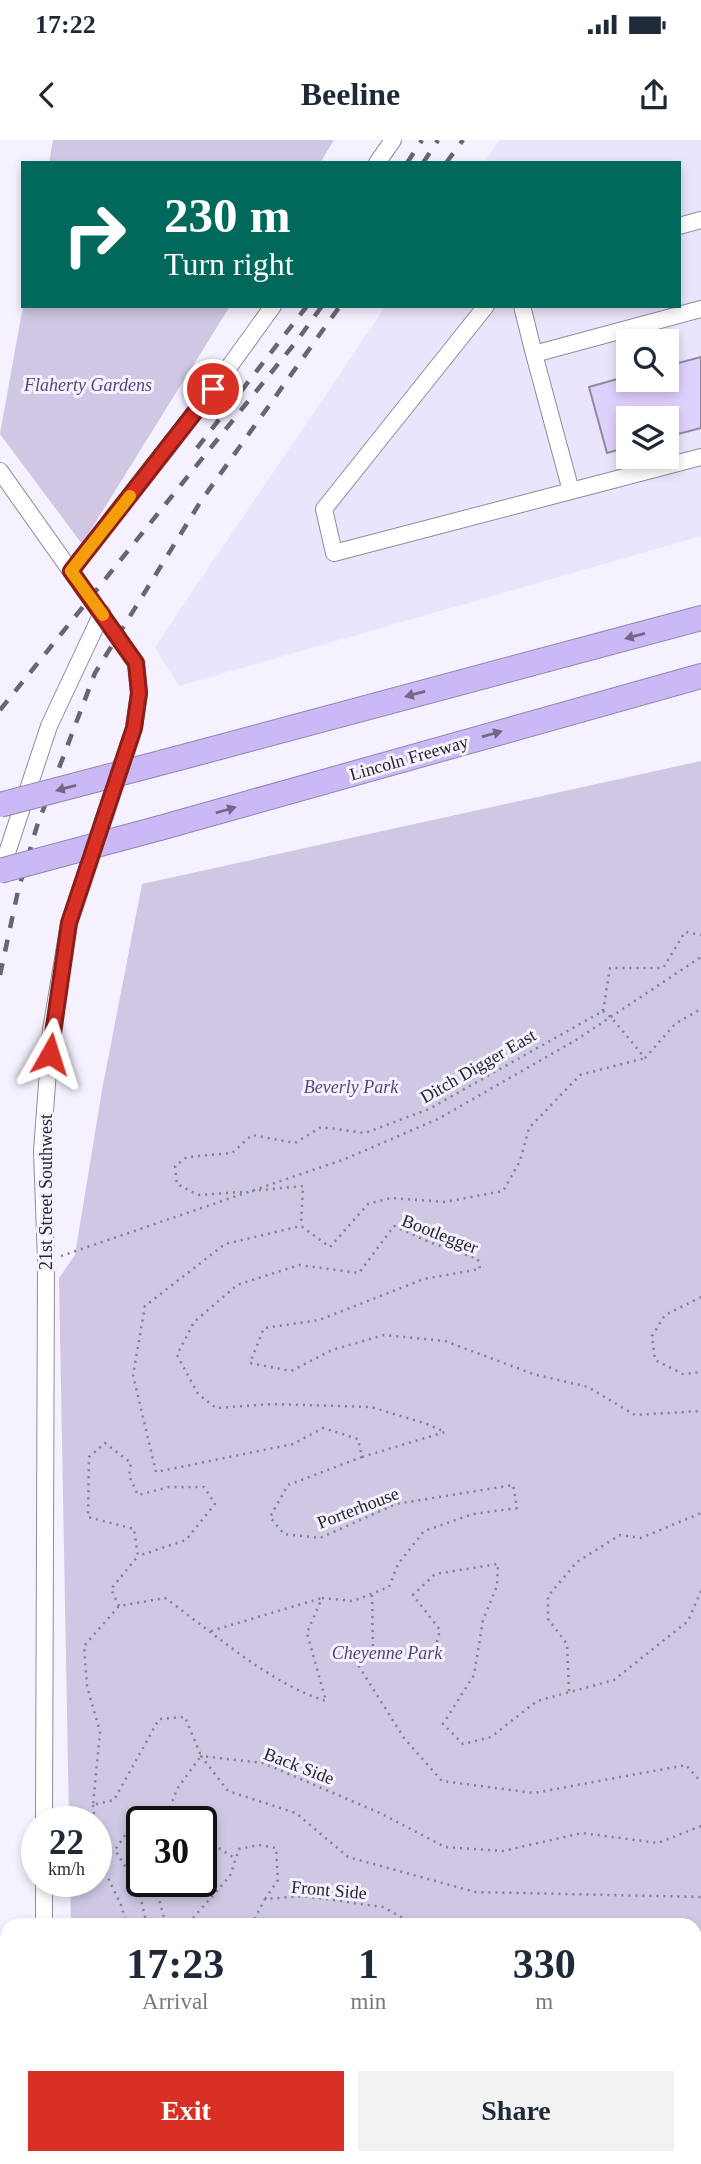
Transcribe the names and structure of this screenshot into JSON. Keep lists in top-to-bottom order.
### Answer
{
  "streets": {
    "highway": ["Lincoln Freeway"],
    "street": ["21st Street Southwest"],
    "path": [
      "Ditch Digger East",
      "Bootlegger",
      "Porterhouse",
      "Back Side",
      "Front Side"
    ]
  },
  "crossings": [
    ["Bootlegger", "Porterhouse"]
  ],
  "parks": ["Flaherty Gardens", "Beverly Park", "Cheyenne Park"],
  "page": {
    "status": "17:22",
    "header": "Beeline",
    "turn": ["230 m", "Turn right"],
    "speed": "22 km/h",
    "limit": "30",
    "eta": [
      "17:23",
      "Arrival",
      "1",
      "min",
      "330",
      "m"
    ],
    "buttons": ["Exit", "Share"]
  }
}
